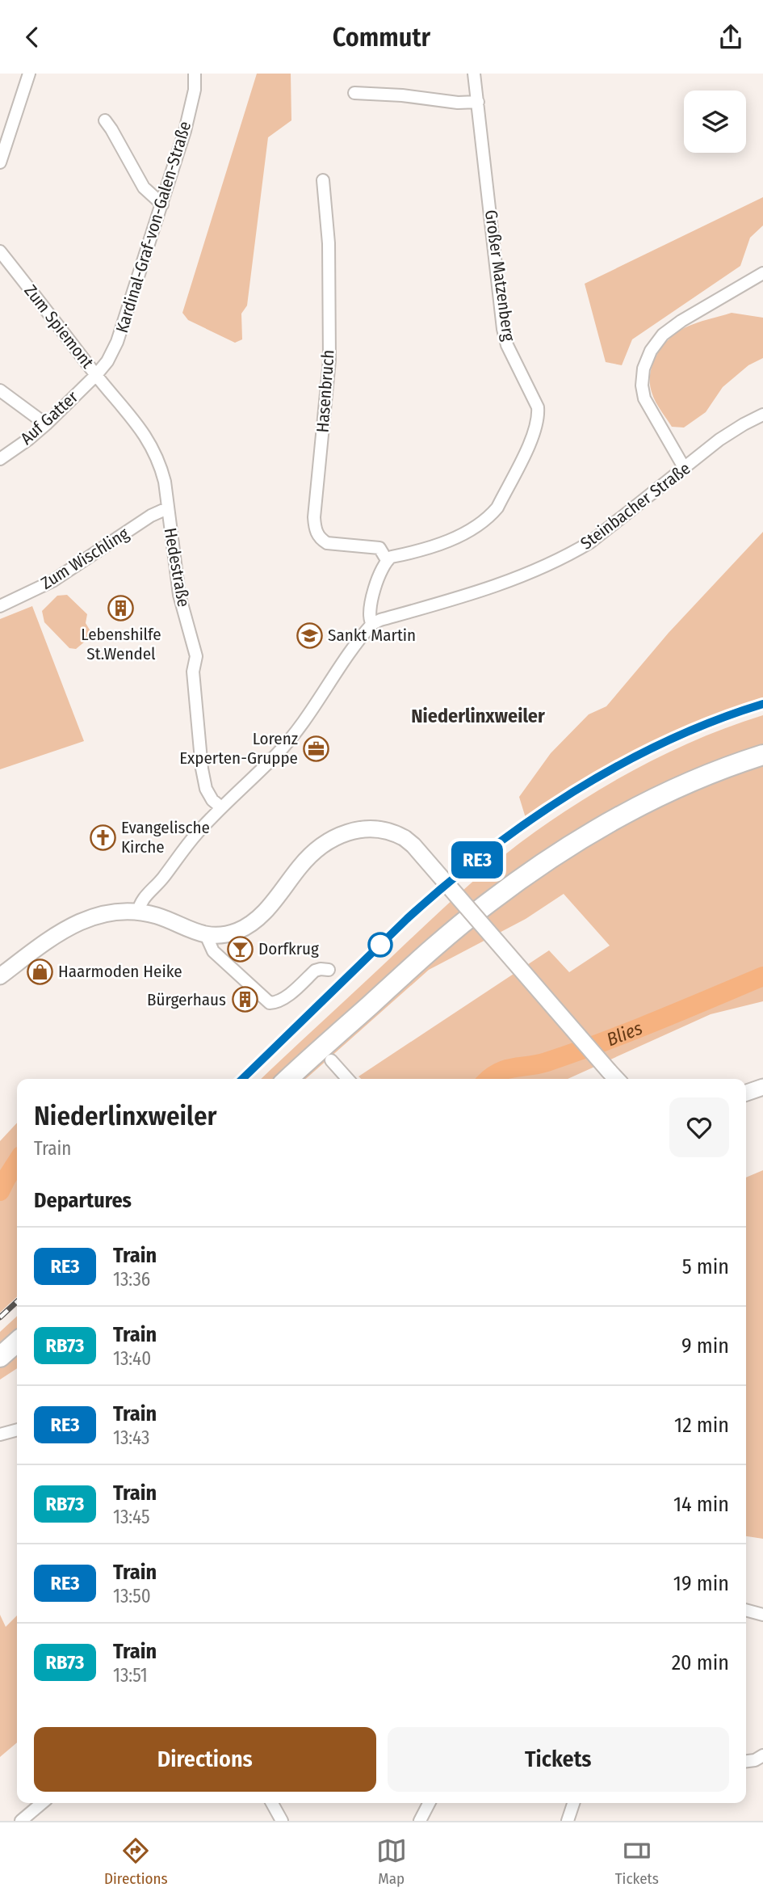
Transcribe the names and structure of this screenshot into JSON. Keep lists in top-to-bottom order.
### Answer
{
  "streets": {
    "street": [
      "Kardinal-Graf-von-Galen-Straße",
      "Großer Matzenberg",
      "Zum Spiemont",
      "Hasenbruch",
      "Auf Gatter",
      "Steinbacher Straße",
      "Zum Wischling",
      "Hedestraße"
    ]
  },
  "crossings": [
    ["Kardinal-Graf-von-Galen-Straße", "Zum Spiemont"],
    ["Kardinal-Graf-von-Galen-Straße", "Auf Gatter"],
    ["Kardinal-Graf-von-Galen-Straße", "Hedestraße"],
    ["Großer Matzenberg", "Hasenbruch"],
    ["Zum Spiemont", "Auf Gatter"],
    ["Zum Spiemont", "Hedestraße"],
    ["Auf Gatter", "Hedestraße"],
    ["Zum Wischling", "Hedestraße"]
  ],
  "districts": ["Niederlinxweiler"],
  "water": ["Blies"],
  "places": {
    "building": ["Lebenshilfe St.Wendel", "Bürgerhaus"],
    "school or university": ["Sankt Martin"],
    "office": ["Lorenz Experten-Gruppe"],
    "church": ["Evangelische Kirche"],
    "bar": ["Dorfkrug"],
    "shop": ["Haarmoden Heike"]
  },
  "page": {
    "header": "Commutr",
    "on_map": "RE3",
    "heading": [
      ["Niederlinxweiler", "Train"],
      "Departures"
    ],
    "list": [
      {
        "mark": "RE3",
        "name": "Train",
        "note": "13:36",
        "value": "5 min"
      },
      {
        "mark": "RB73",
        "name": "Train",
        "note": "13:40",
        "value": "9 min"
      },
      {
        "mark": "RE3",
        "name": "Train",
        "note": "13:43",
        "value": "12 min"
      },
      {
        "mark": "RB73",
        "name": "Train",
        "note": "13:45",
        "value": "14 min"
      },
      {
        "mark": "RE3",
        "name": "Train",
        "note": "13:50",
        "value": "19 min"
      },
      {
        "mark": "RB73",
        "name": "Train",
        "note": "13:51",
        "value": "20 min"
      }
    ],
    "buttons": ["Directions", "Tickets"],
    "tabs": ["Directions", "Map", "Tickets"]
  }
}
